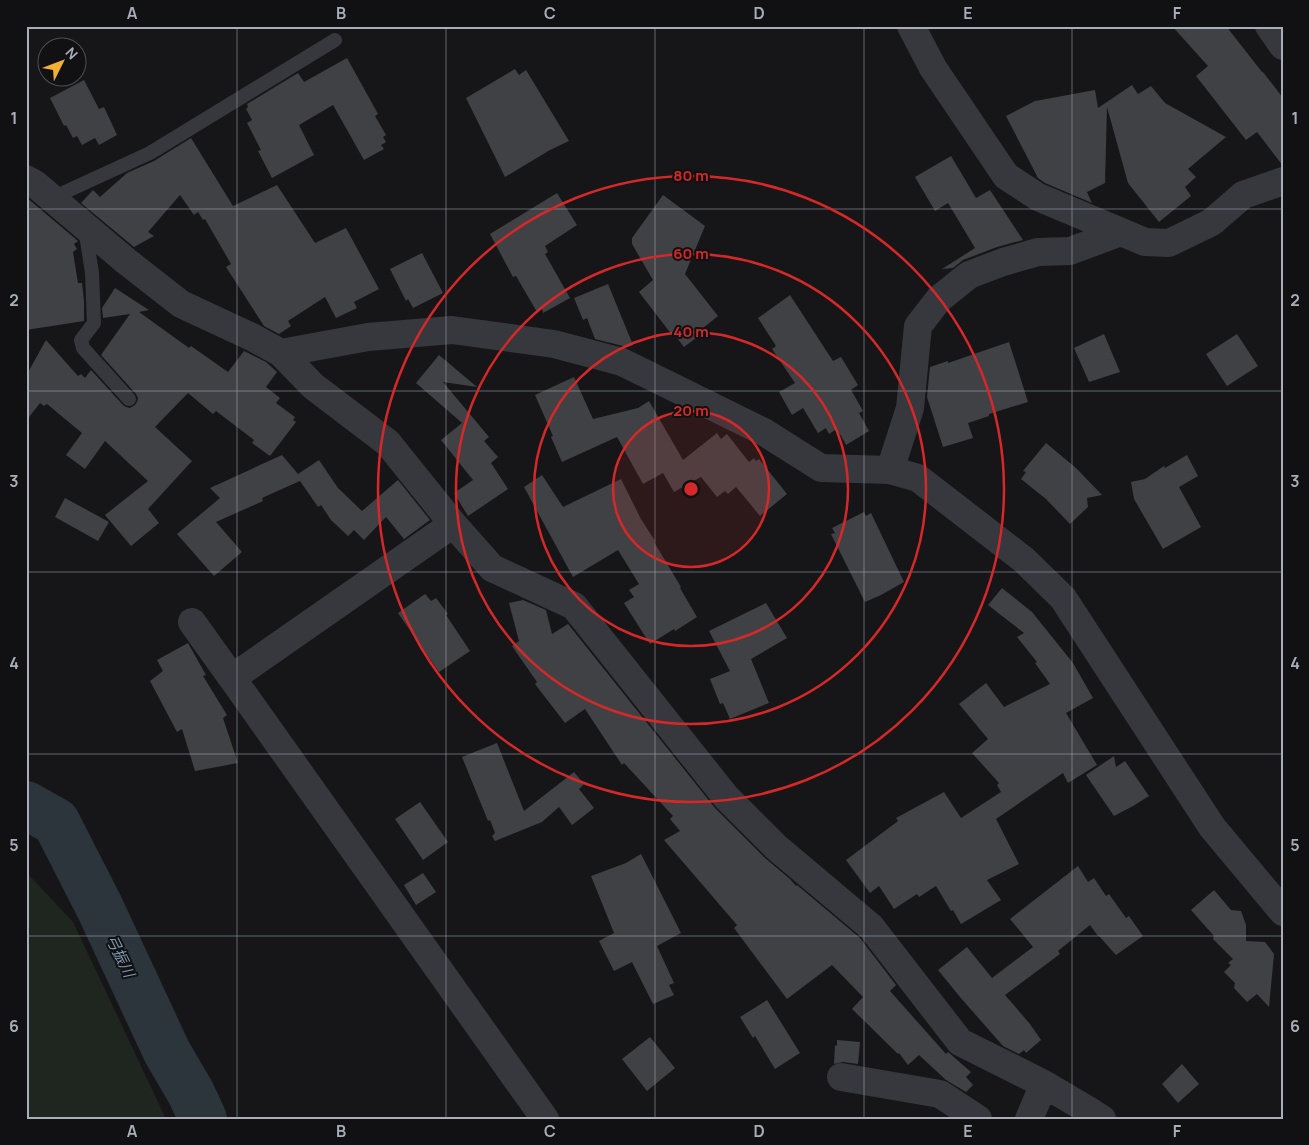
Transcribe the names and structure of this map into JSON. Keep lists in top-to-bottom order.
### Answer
{
  "water": ["弓振川"],
  "north": "top right",
  "grid": {
    "columns": [
      "A",
      "B",
      "C",
      "D",
      "E",
      "F"
    ],
    "rows": [
      "1",
      "2",
      "3",
      "4",
      "5",
      "6"
    ]
  },
  "rings": [
    "80 m",
    "60 m",
    "40 m",
    "20 m"
  ]
}
